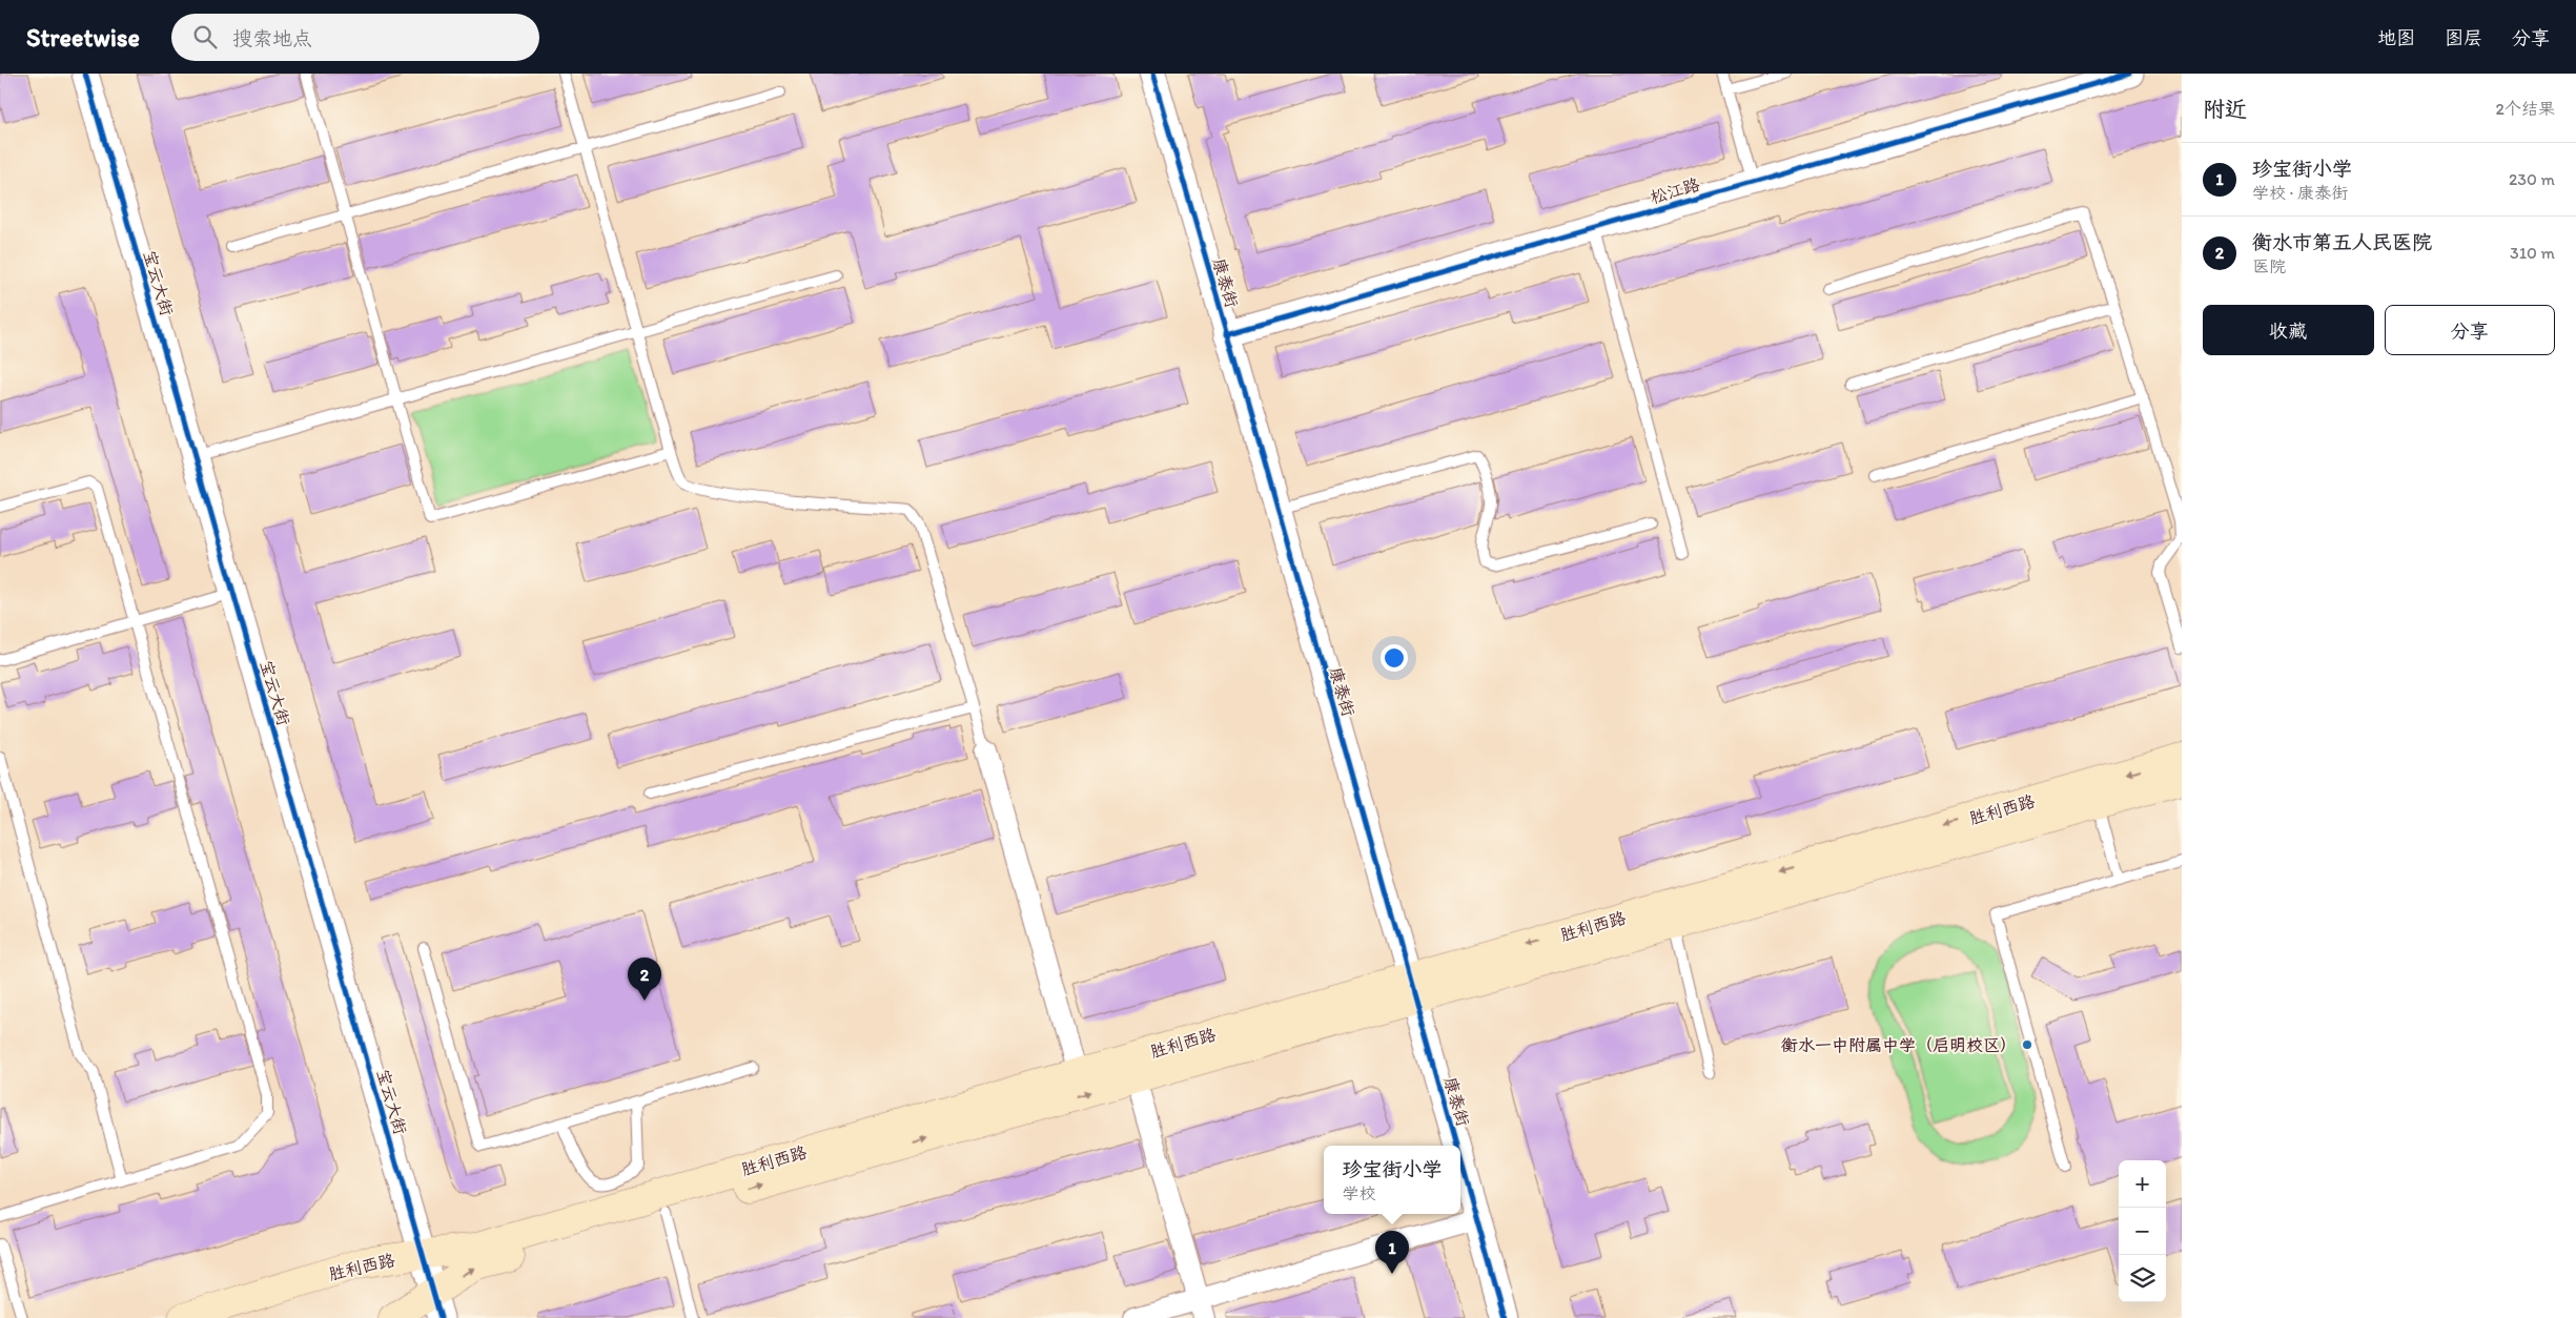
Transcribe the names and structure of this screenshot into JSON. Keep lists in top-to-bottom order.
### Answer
{
  "streets": {
    "main road": ["胜利西路"],
    "street": ["松江路", "宝云大街", "康泰街"]
  },
  "crossings": [
    ["松江路", "康泰街"],
    ["宝云大街", "胜利西路"],
    ["康泰街", "胜利西路"]
  ],
  "places": ["衡水一中附属中学（启明校区）"],
  "page": {
    "header": "Streetwise",
    "search": "搜索地点",
    "nav": ["地图", "图层", "分享"],
    "heading": ["附近", "2个结果"],
    "list": [
      {
        "mark": "1",
        "name": "珍宝街小学",
        "note": "学校 · 康泰街",
        "value": "230 m"
      },
      {
        "mark": "2",
        "name": "衡水市第五人民医院",
        "note": "医院",
        "value": "310 m"
      }
    ],
    "buttons": ["收藏", "分享"],
    "pins": ["2", "1"],
    "popup": ["珍宝街小学", "学校"],
    "map_buttons": ["+", "−"]
  }
}
